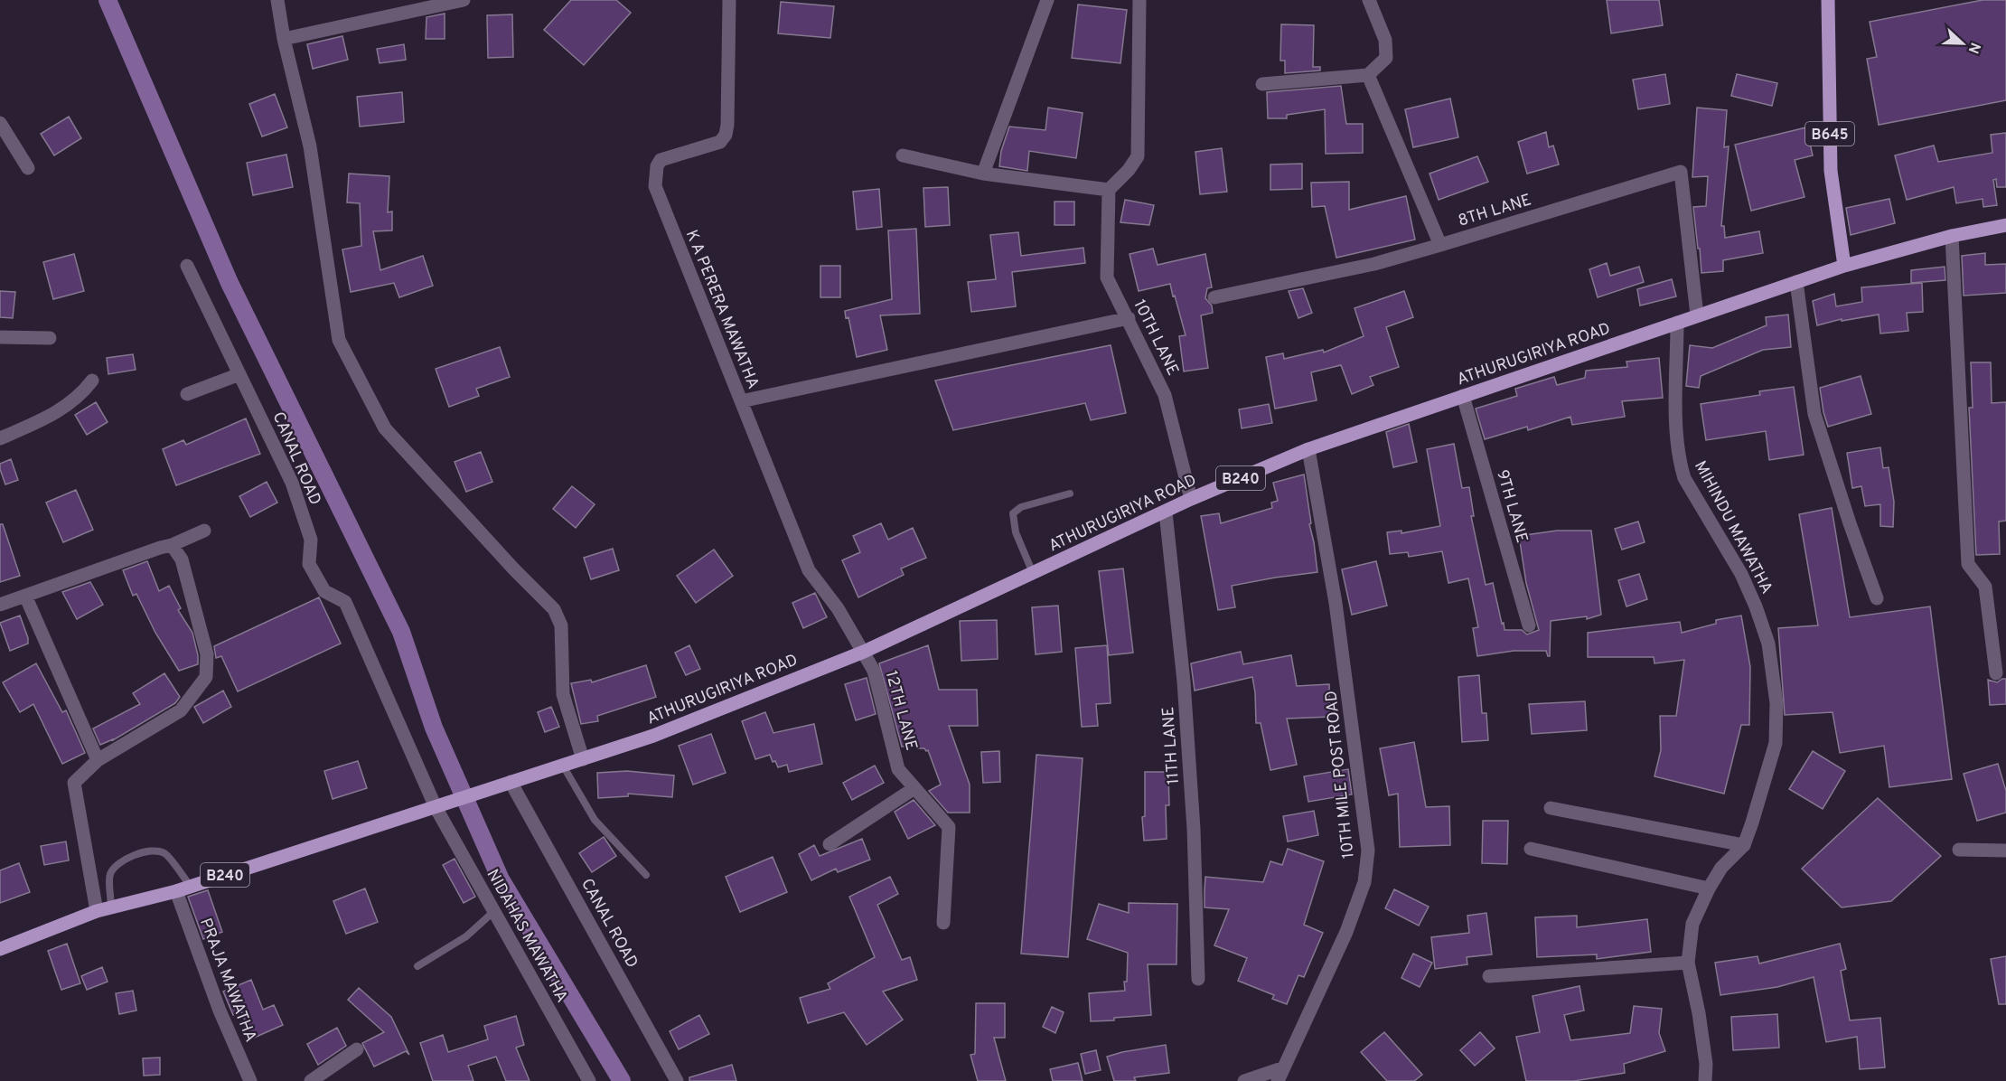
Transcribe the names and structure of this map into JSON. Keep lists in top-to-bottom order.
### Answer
{
  "streets": {
    "main road": ["B645", "ATHURUGIRIYA ROAD", "B240"],
    "street": [
      "8TH LANE",
      "K A PERERA MAWATHA",
      "10TH LANE",
      "CANAL ROAD",
      "9TH LANE",
      "MIHINDU MAWATHA",
      "12TH LANE",
      "11TH LANE",
      "10TH MILE POST ROAD",
      "NIDAHAS MAWATHA",
      "PRAJA MAWATHA"
    ]
  },
  "crossings": [
    ["B645", "ATHURUGIRIYA ROAD"],
    ["8TH LANE", "ATHURUGIRIYA ROAD"],
    ["K A PERERA MAWATHA", "ATHURUGIRIYA ROAD"],
    ["K A PERERA MAWATHA", "12TH LANE"],
    ["10TH LANE", "ATHURUGIRIYA ROAD"],
    ["ATHURUGIRIYA ROAD", "CANAL ROAD"],
    ["ATHURUGIRIYA ROAD", "B240"],
    ["ATHURUGIRIYA ROAD", "9TH LANE"],
    ["ATHURUGIRIYA ROAD", "MIHINDU MAWATHA"],
    ["ATHURUGIRIYA ROAD", "12TH LANE"],
    ["ATHURUGIRIYA ROAD", "11TH LANE"],
    ["ATHURUGIRIYA ROAD", "10TH MILE POST ROAD"],
    ["ATHURUGIRIYA ROAD", "NIDAHAS MAWATHA"],
    ["CANAL ROAD", "B240"],
    ["CANAL ROAD", "NIDAHAS MAWATHA"],
    ["B240", "NIDAHAS MAWATHA"],
    ["B240", "PRAJA MAWATHA"]
  ],
  "north": "right"
}
